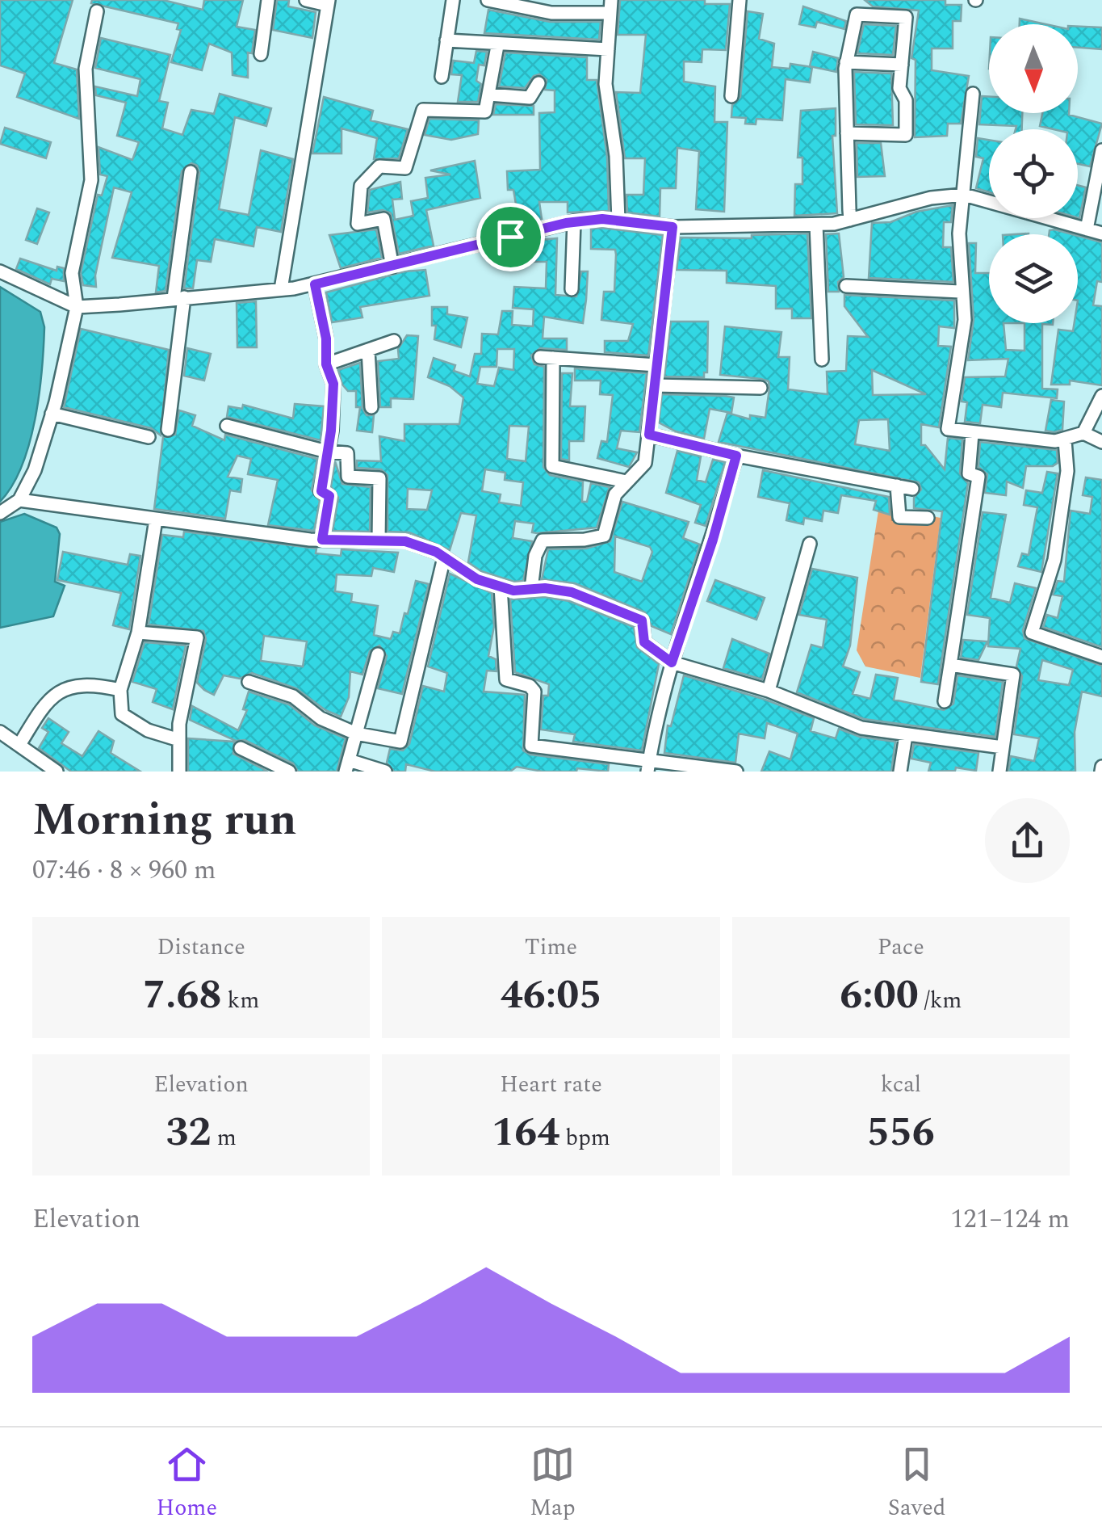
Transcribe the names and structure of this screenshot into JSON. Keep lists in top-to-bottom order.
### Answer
{
  "north": "bottom",
  "page": {
    "heading": ["Morning run", "07:46 · 8 × 960 m"],
    "stats": [
      ["Distance", "7.68 km"],
      ["Time", "46:05"],
      ["Pace", "6:00 /km"],
      ["Elevation", "32 m"],
      ["Heart rate", "164 bpm"],
      ["kcal", "556"]
    ],
    "chart": ["Elevation", "121–124 m"],
    "tabs": ["Home", "Map", "Saved"]
  }
}
